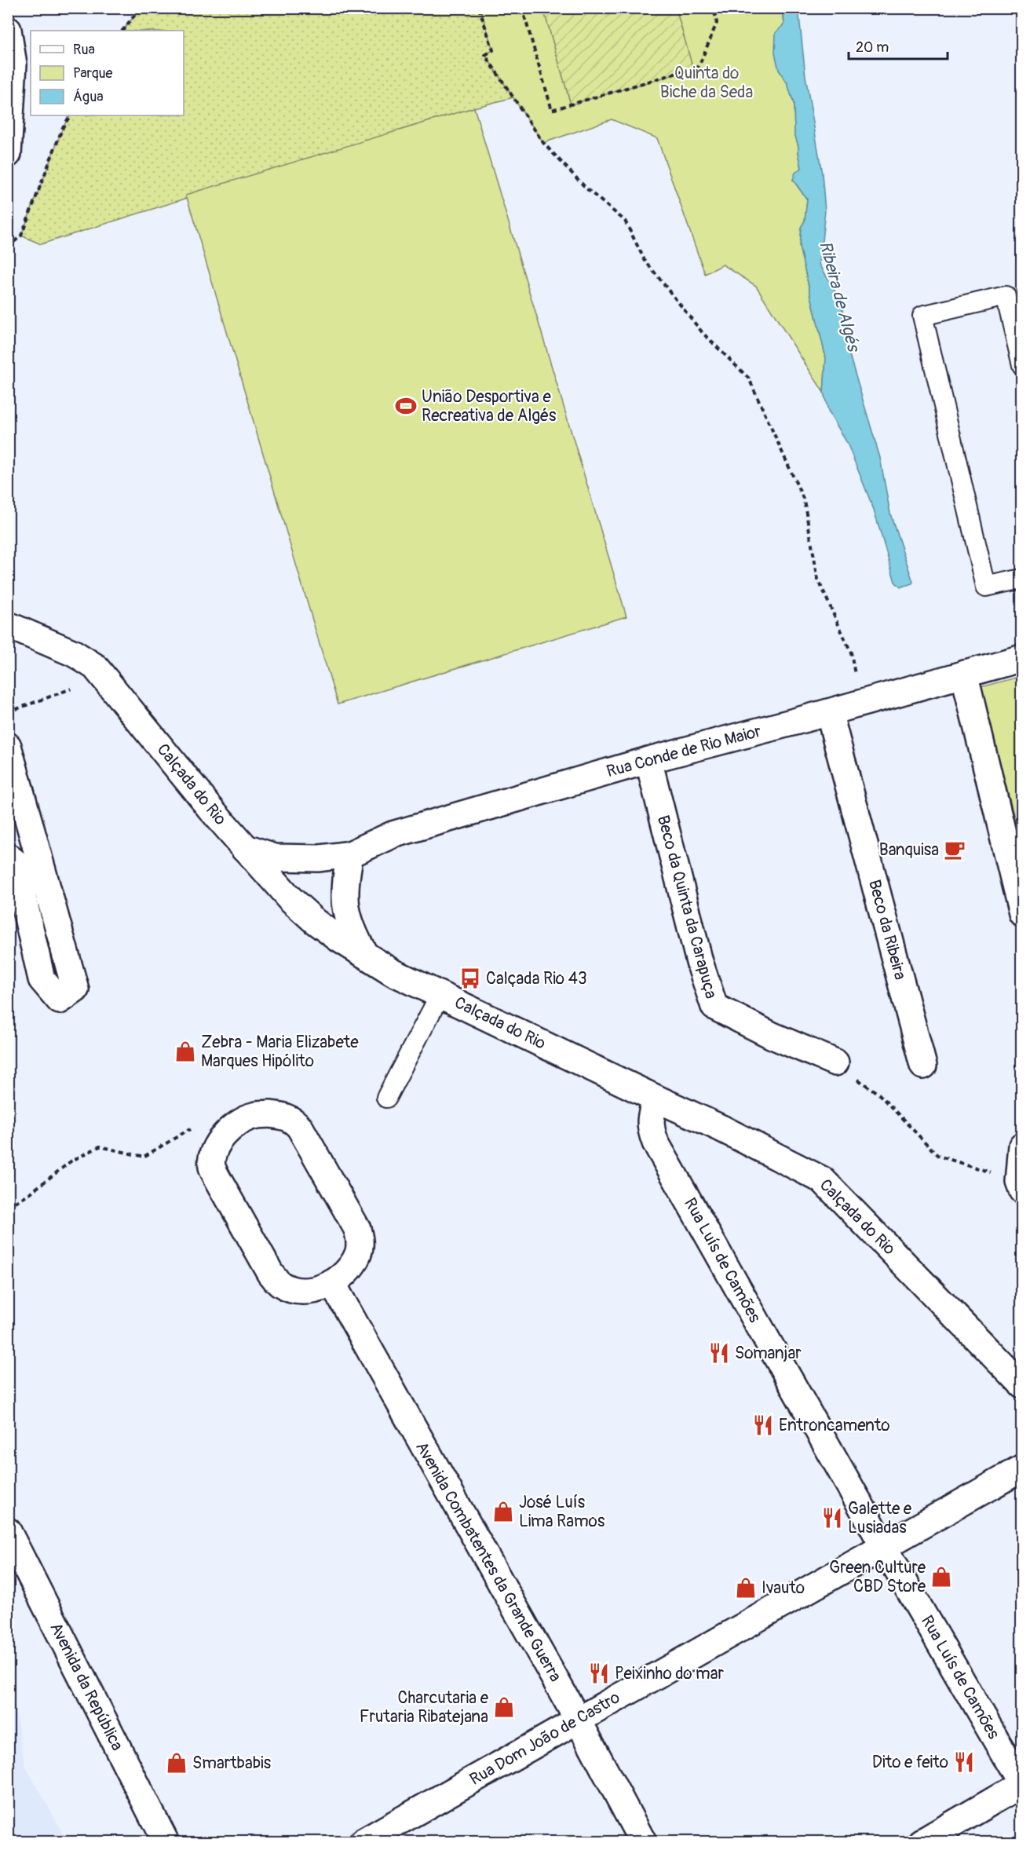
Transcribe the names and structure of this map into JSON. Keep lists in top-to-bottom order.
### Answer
{
  "streets": {
    "street": [
      "Rua Conde de Rio Maior",
      "Calçada do Rio",
      "Beco da Quinta da Carapuça",
      "Beco da Ribeira",
      "Rua Luís de Camões",
      "Avenida Combatentes da Grande Guerra",
      "Avenida da República",
      "Rua Dom João de Castro"
    ]
  },
  "crossings": [
    ["Rua Conde de Rio Maior", "Calçada do Rio"],
    ["Rua Conde de Rio Maior", "Beco da Quinta da Carapuça"],
    ["Rua Conde de Rio Maior", "Beco da Ribeira"],
    ["Calçada do Rio", "Rua Luís de Camões"],
    ["Rua Luís de Camões", "Rua Dom João de Castro"],
    ["Avenida Combatentes da Grande Guerra", "Rua Dom João de Castro"]
  ],
  "water": ["Ribeira de Algés"],
  "parks": ["Quinta do Biche da Seda"],
  "places": {
    "sports": ["União Desportiva e Recreativa de Algés"],
    "cafe": ["Banquisa"],
    "bus stop": ["Calçada Rio 43"],
    "shop": [
      "Zebra - Maria Elizabete Marques Hipólito",
      "José Luís Lima Ramos",
      "Green Culture CBD Store",
      "Ivauto",
      "Charcutaria e Frutaria Ribatejana",
      "Smartbabis"
    ],
    "restaurant": [
      "Somanjar",
      "Entroncamento",
      "Galette e Lusiadas",
      "Peixinho do mar",
      "Dito e feito"
    ]
  },
  "legend": ["Rua", "Parque", "Água"],
  "scale_bar": "20 m"
}
